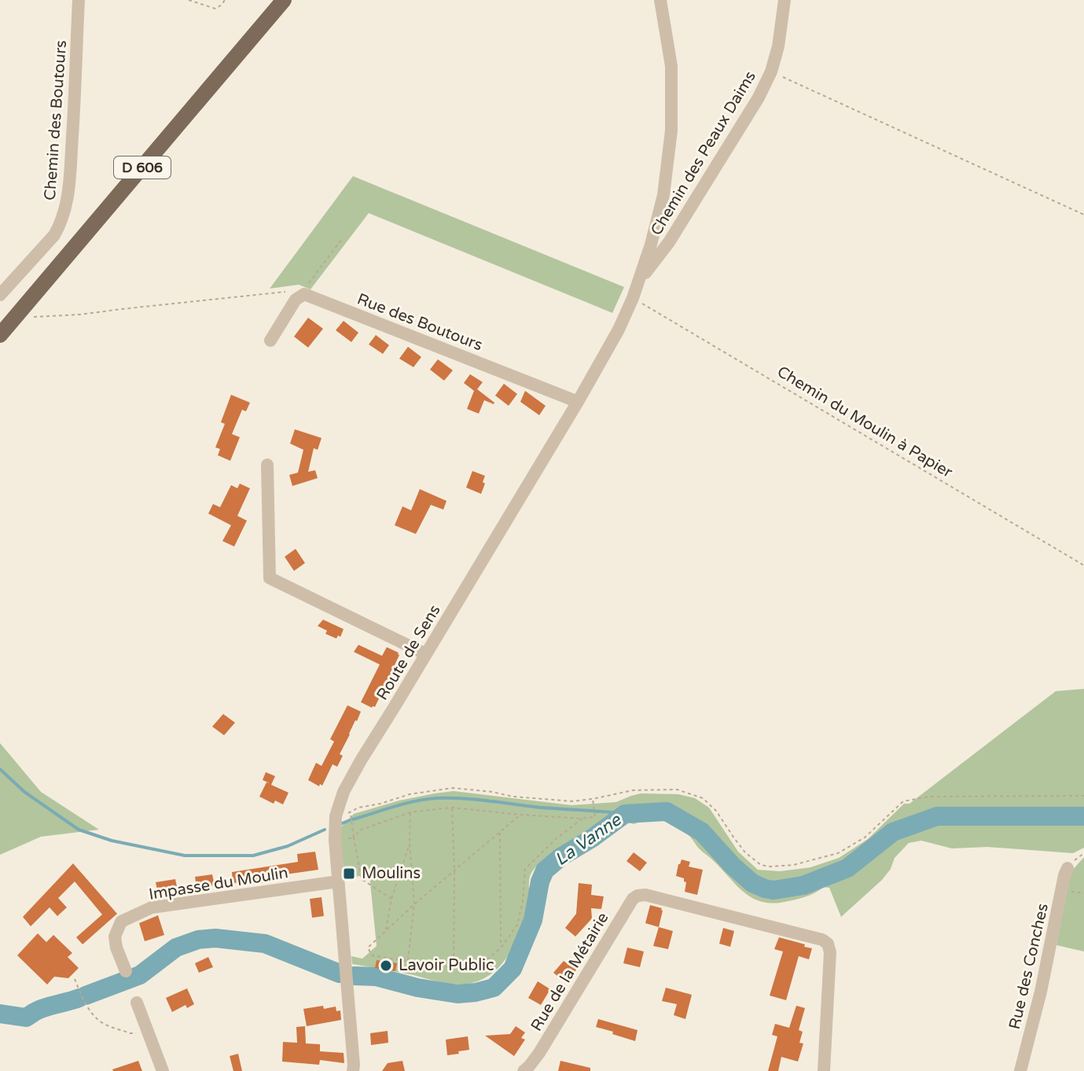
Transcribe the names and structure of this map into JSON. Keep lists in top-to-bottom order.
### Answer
{
  "streets": {
    "main road": ["D 606"],
    "street": [
      "Chemin des Boutours",
      "Chemin des Peaux Daims",
      "Rue des Boutours",
      "Route de Sens",
      "Impasse du Moulin",
      "Rue des Conches",
      "Rue de la Métairie"
    ],
    "path": ["Chemin du Moulin à Papier"]
  },
  "crossings": [
    ["Chemin des Peaux Daims", "Route de Sens"],
    ["Rue des Boutours", "Route de Sens"],
    ["Chemin du Moulin à Papier", "Route de Sens"],
    ["Route de Sens", "Impasse du Moulin"]
  ],
  "water": ["La Vanne"],
  "places": {
    "transit": ["Moulins"],
    "other": ["Lavoir Public"]
  }
}
